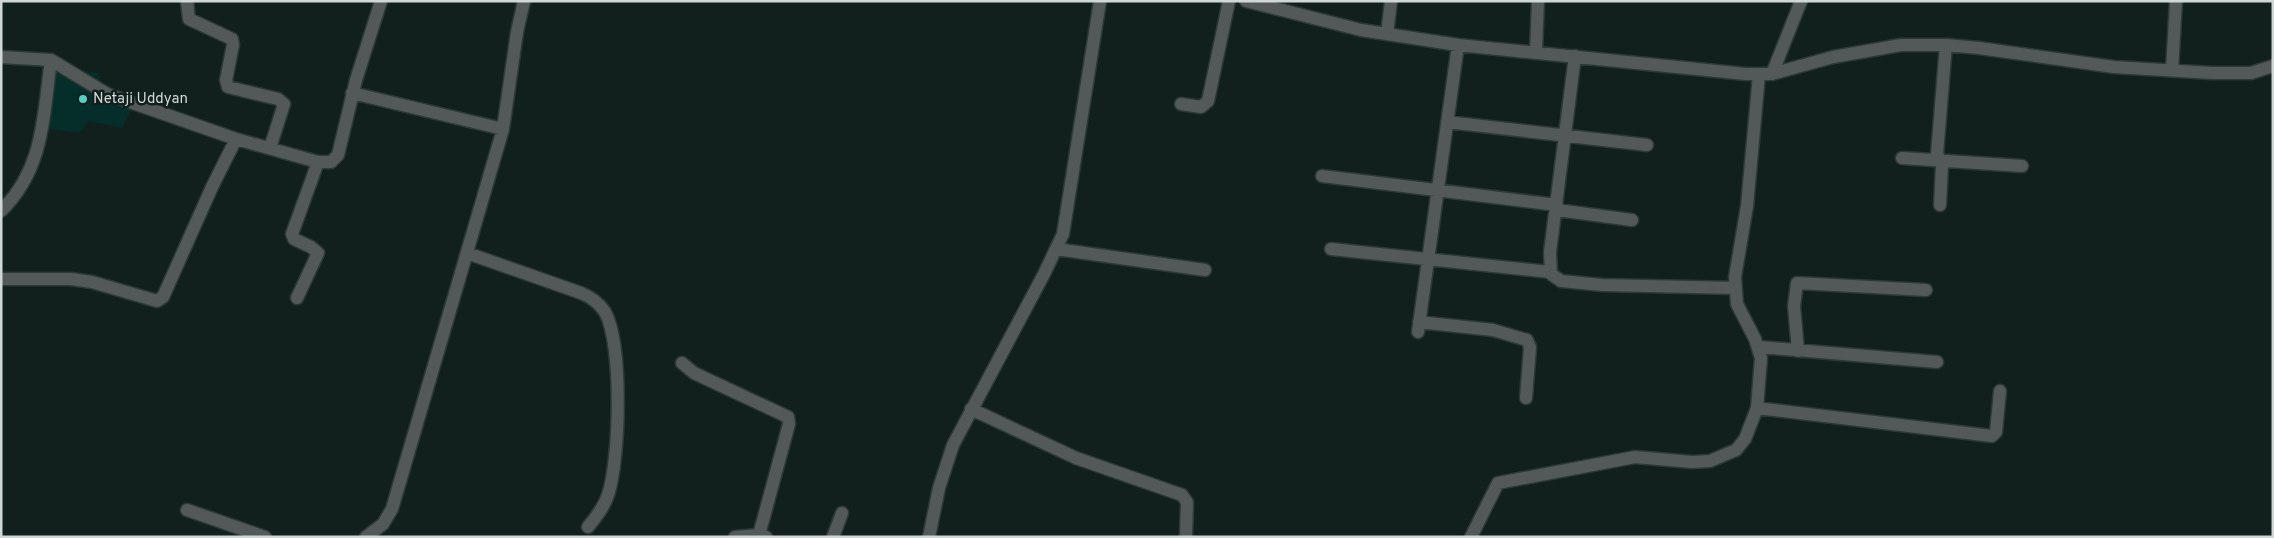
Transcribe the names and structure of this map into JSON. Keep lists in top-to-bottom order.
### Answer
{
  "places": ["Netaji Uddyan"]
}
